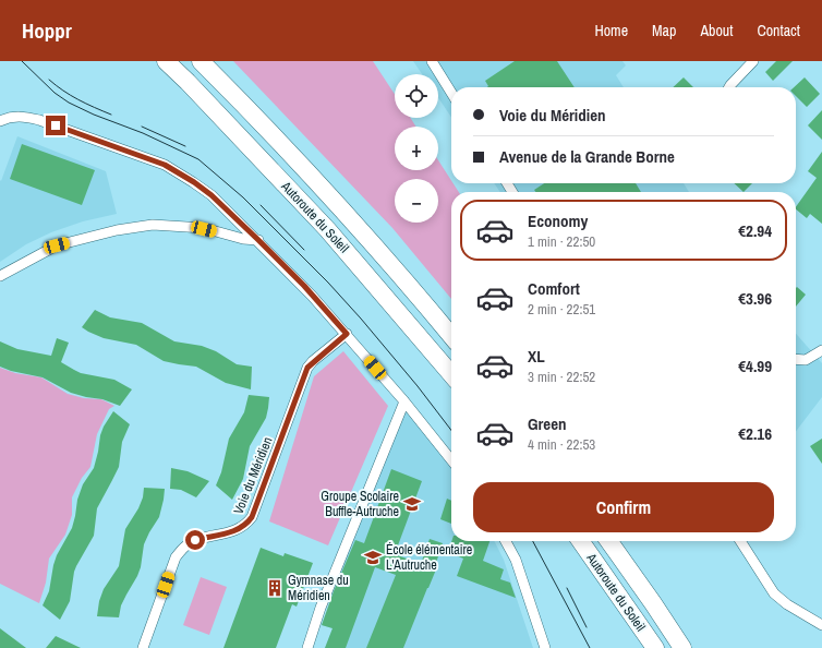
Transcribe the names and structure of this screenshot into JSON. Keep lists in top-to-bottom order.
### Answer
{
  "streets": {
    "highway": ["Autoroute du Soleil"],
    "street": ["Voie du Méridien"]
  },
  "places": {
    "school or university": ["Groupe Scolaire Buffle-Autruche", "École élémentaire L'Autruche"],
    "building": ["Gymnase du Méridien"]
  },
  "page": {
    "header": "Hoppr",
    "nav": [
      "Home",
      "Map",
      "About",
      "Contact"
    ],
    "map_buttons": ["+", "−"],
    "banner": ["Voie du Méridien", "Avenue de la Grande Borne"],
    "list": [
      {
        "name": "Economy",
        "note": "1 min · 22:50",
        "value": "€2.94"
      },
      {
        "name": "Comfort",
        "note": "2 min · 22:51",
        "value": "€3.96"
      },
      {
        "name": "XL",
        "note": "3 min · 22:52",
        "value": "€4.99"
      },
      {
        "name": "Green",
        "note": "4 min · 22:53",
        "value": "€2.16"
      }
    ],
    "buttons": "Confirm"
  }
}
